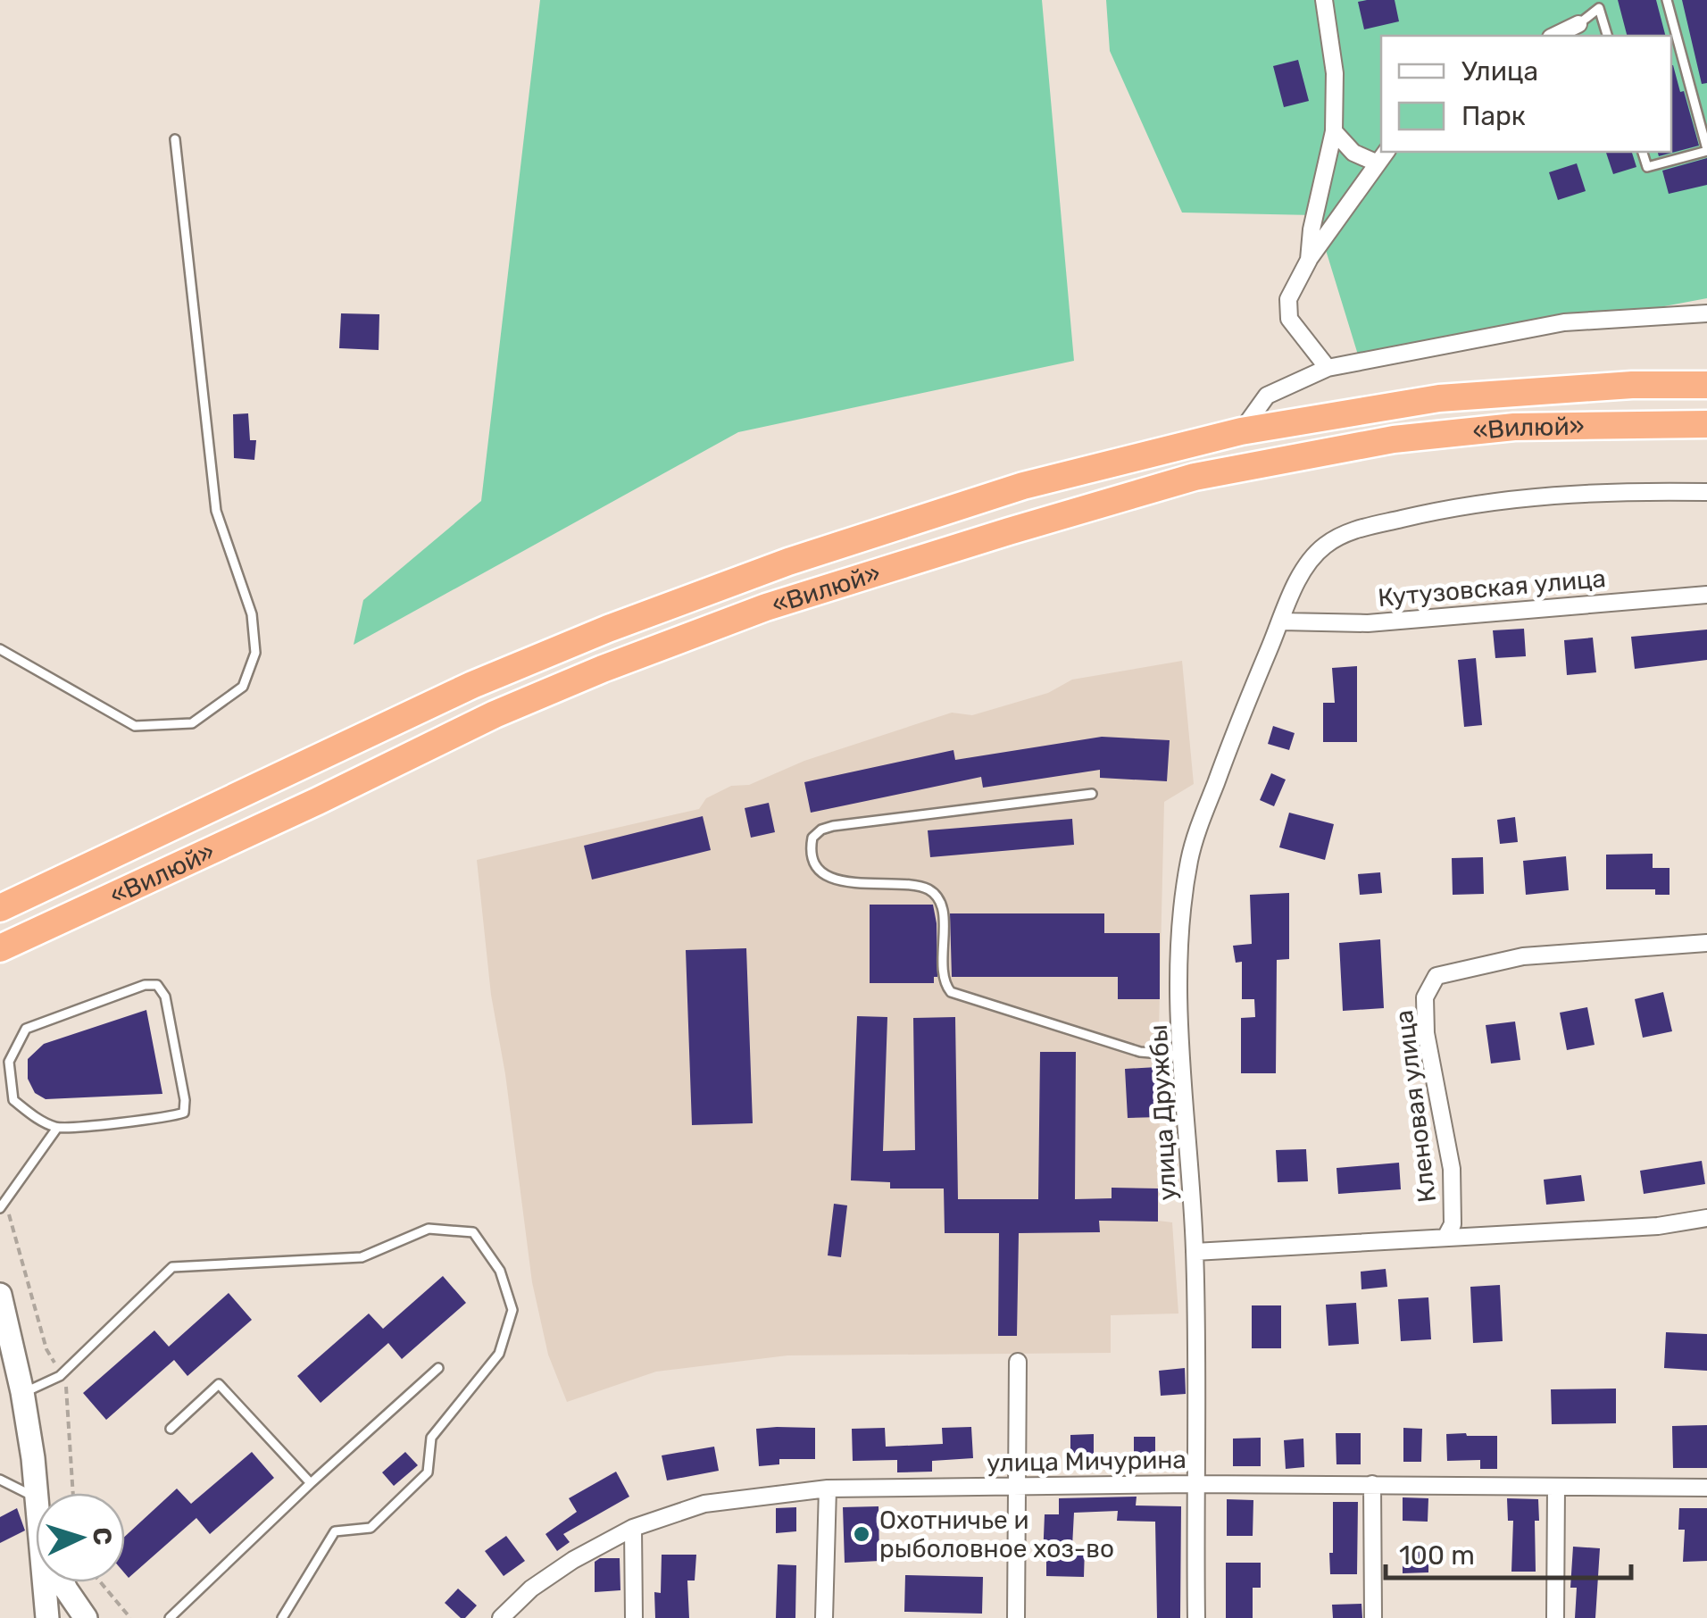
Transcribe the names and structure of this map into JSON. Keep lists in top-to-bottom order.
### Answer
{
  "streets": {
    "highway": ["«Вилюй»"],
    "street": [
      "Кутузовская улица",
      "Кленовая улица",
      "улица Дружбы",
      "улица Мичурина"
    ]
  },
  "crossings": [
    ["Кутузовская улица", "улица Дружбы"],
    ["улица Дружбы", "улица Мичурина"]
  ],
  "places": ["Охотничье и рыболовное хоз-во"],
  "legend": ["Улица", "Парк"],
  "scale_bar": "100 m",
  "north": "right"
}
